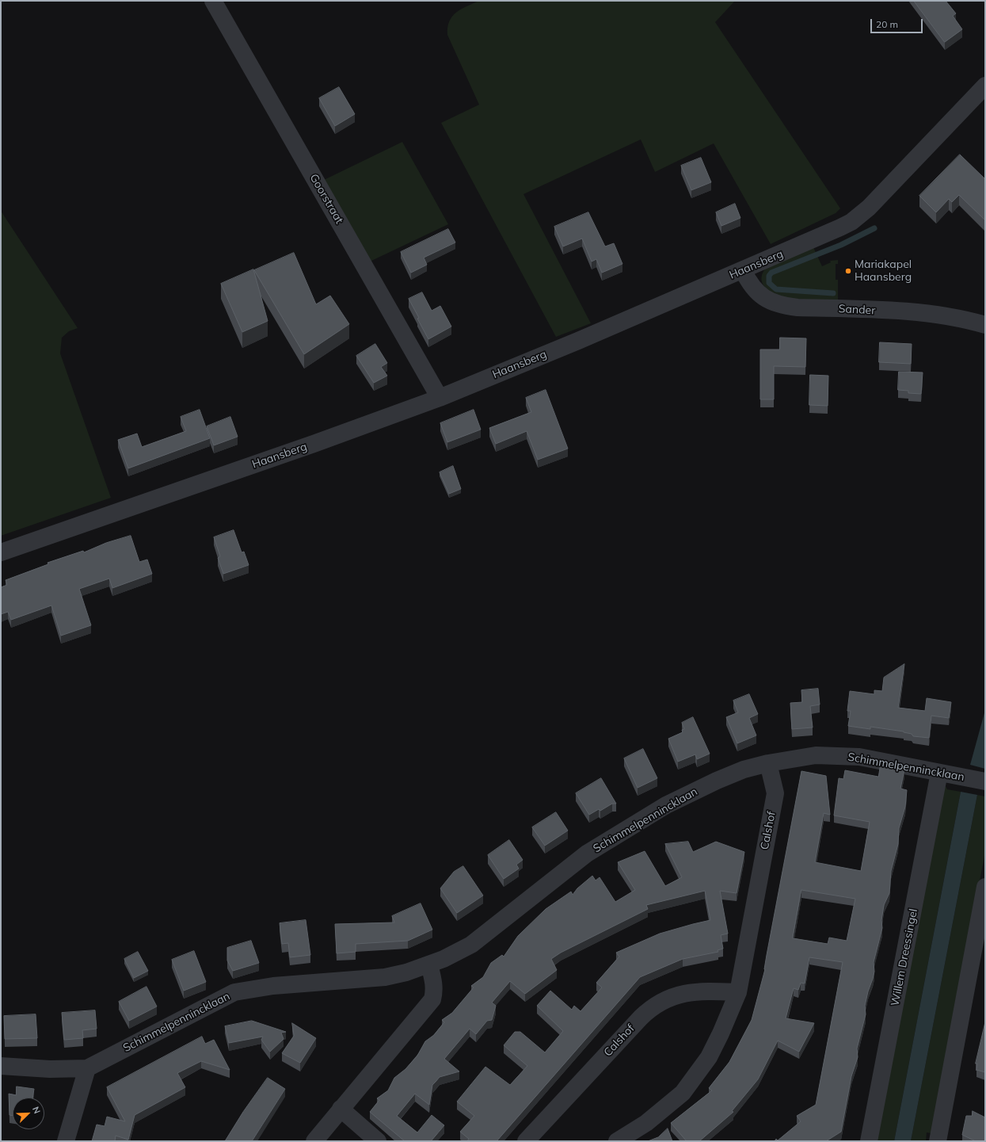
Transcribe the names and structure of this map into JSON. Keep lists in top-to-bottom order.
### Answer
{
  "streets": {
    "street": [
      "Goorstraat",
      "Haansberg",
      "Sander",
      "Schimmelpennincklaan",
      "Calshof",
      "Willem Dreessingel"
    ]
  },
  "crossings": [
    ["Goorstraat", "Haansberg"],
    ["Haansberg", "Sander"],
    ["Schimmelpennincklaan", "Calshof"],
    ["Schimmelpennincklaan", "Willem Dreessingel"]
  ],
  "places": ["Mariakapel Haansberg"],
  "scale_bar": "20 m",
  "north": "top right"
}
